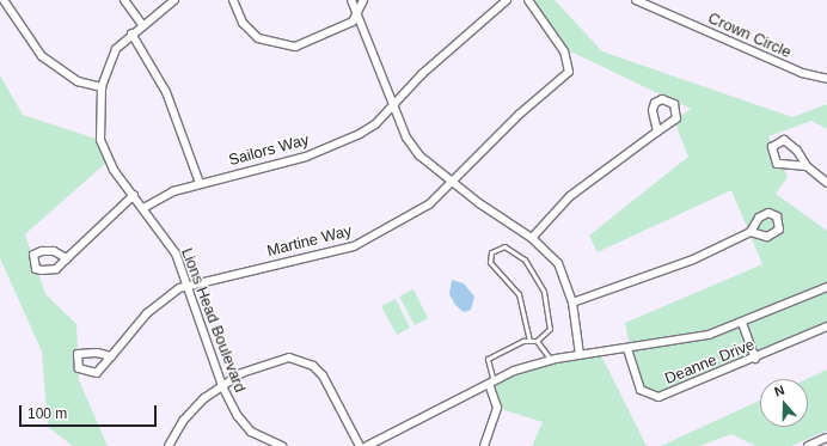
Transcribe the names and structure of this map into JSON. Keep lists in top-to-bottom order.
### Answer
{
  "streets": {
    "street": [
      "Crown Circle",
      "Sailors Way",
      "Martine Way",
      "Lions Head Boulevard",
      "Deanne Drive"
    ]
  },
  "crossings": [
    ["Sailors Way", "Lions Head Boulevard"],
    ["Martine Way", "Lions Head Boulevard"]
  ],
  "scale_bar": "100 m",
  "north": "top"
}
